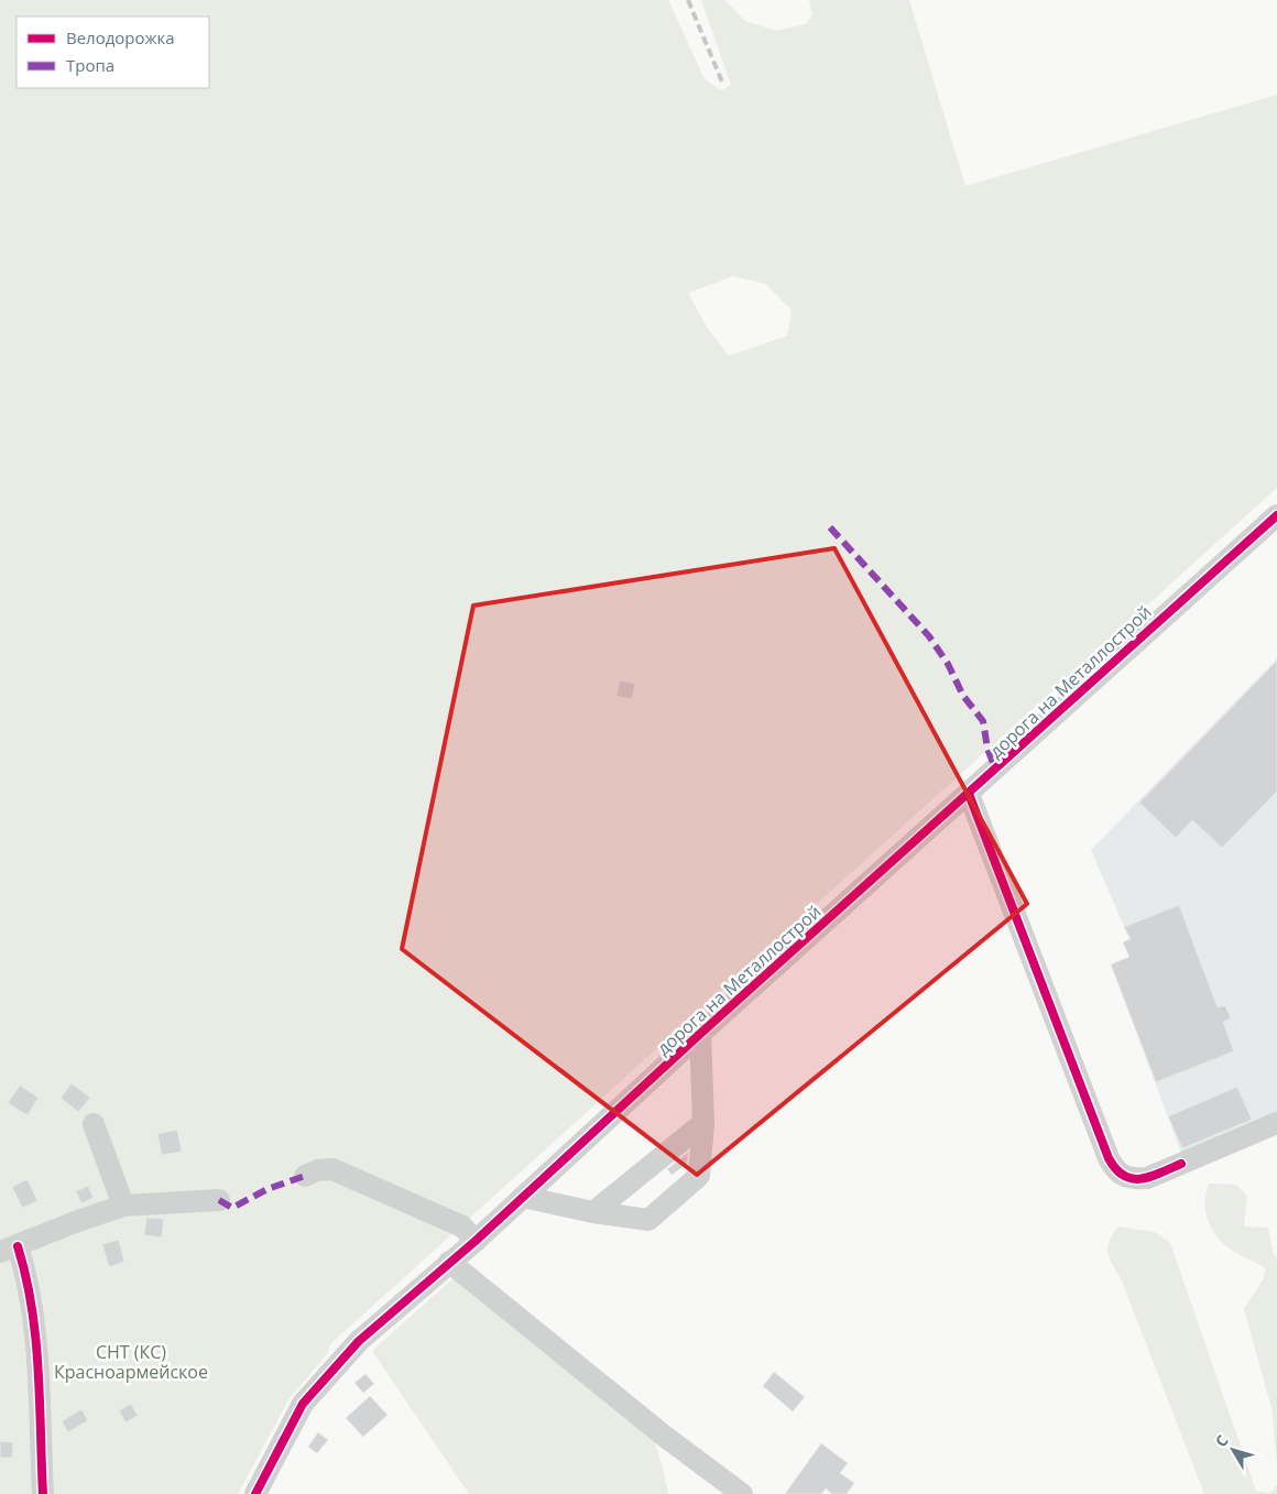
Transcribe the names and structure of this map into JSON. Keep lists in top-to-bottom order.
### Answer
{
  "streets": {
    "street": ["дорога на Металлострой"]
  },
  "parks": ["СНТ (КС) Красноармейское"],
  "legend": ["Велодорожка", "Тропа"],
  "north": "top left"
}
